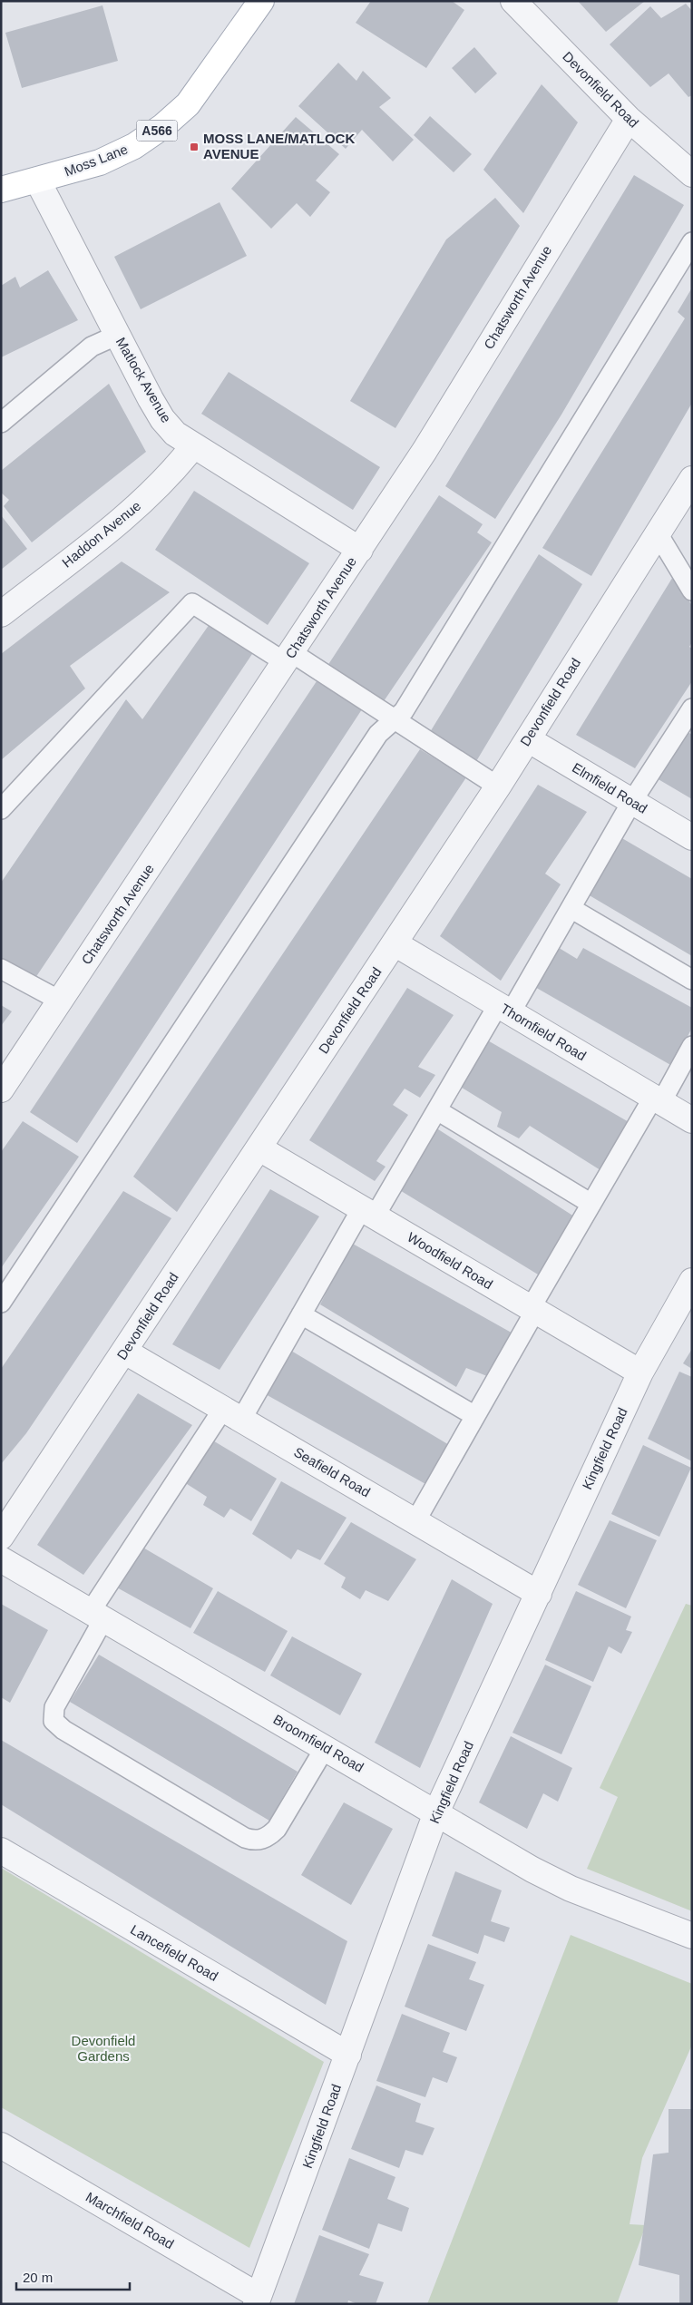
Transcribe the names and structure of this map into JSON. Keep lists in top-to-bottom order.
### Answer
{
  "streets": {
    "main road": ["A566", "Moss Lane"],
    "street": [
      "Devonfield Road",
      "Chatsworth Avenue",
      "Matlock Avenue",
      "Haddon Avenue",
      "Elmfield Road",
      "Thornfield Road",
      "Woodfield Road",
      "Kingfield Road",
      "Seafield Road",
      "Broomfield Road",
      "Lancefield Road",
      "Marchfield Road"
    ]
  },
  "crossings": [
    ["Devonfield Road", "Chatsworth Avenue"],
    ["Devonfield Road", "Elmfield Road"],
    ["Devonfield Road", "Thornfield Road"],
    ["Devonfield Road", "Woodfield Road"],
    ["Devonfield Road", "Seafield Road"],
    ["Moss Lane", "Matlock Avenue"],
    ["Chatsworth Avenue", "Matlock Avenue"],
    ["Matlock Avenue", "Haddon Avenue"],
    ["Woodfield Road", "Kingfield Road"],
    ["Kingfield Road", "Seafield Road"],
    ["Kingfield Road", "Broomfield Road"],
    ["Kingfield Road", "Lancefield Road"],
    ["Kingfield Road", "Marchfield Road"]
  ],
  "parks": ["Devonfield Gardens"],
  "places": {
    "transit": ["MOSS LANE/MATLOCK AVENUE"]
  },
  "scale_bar": "20 m"
}
